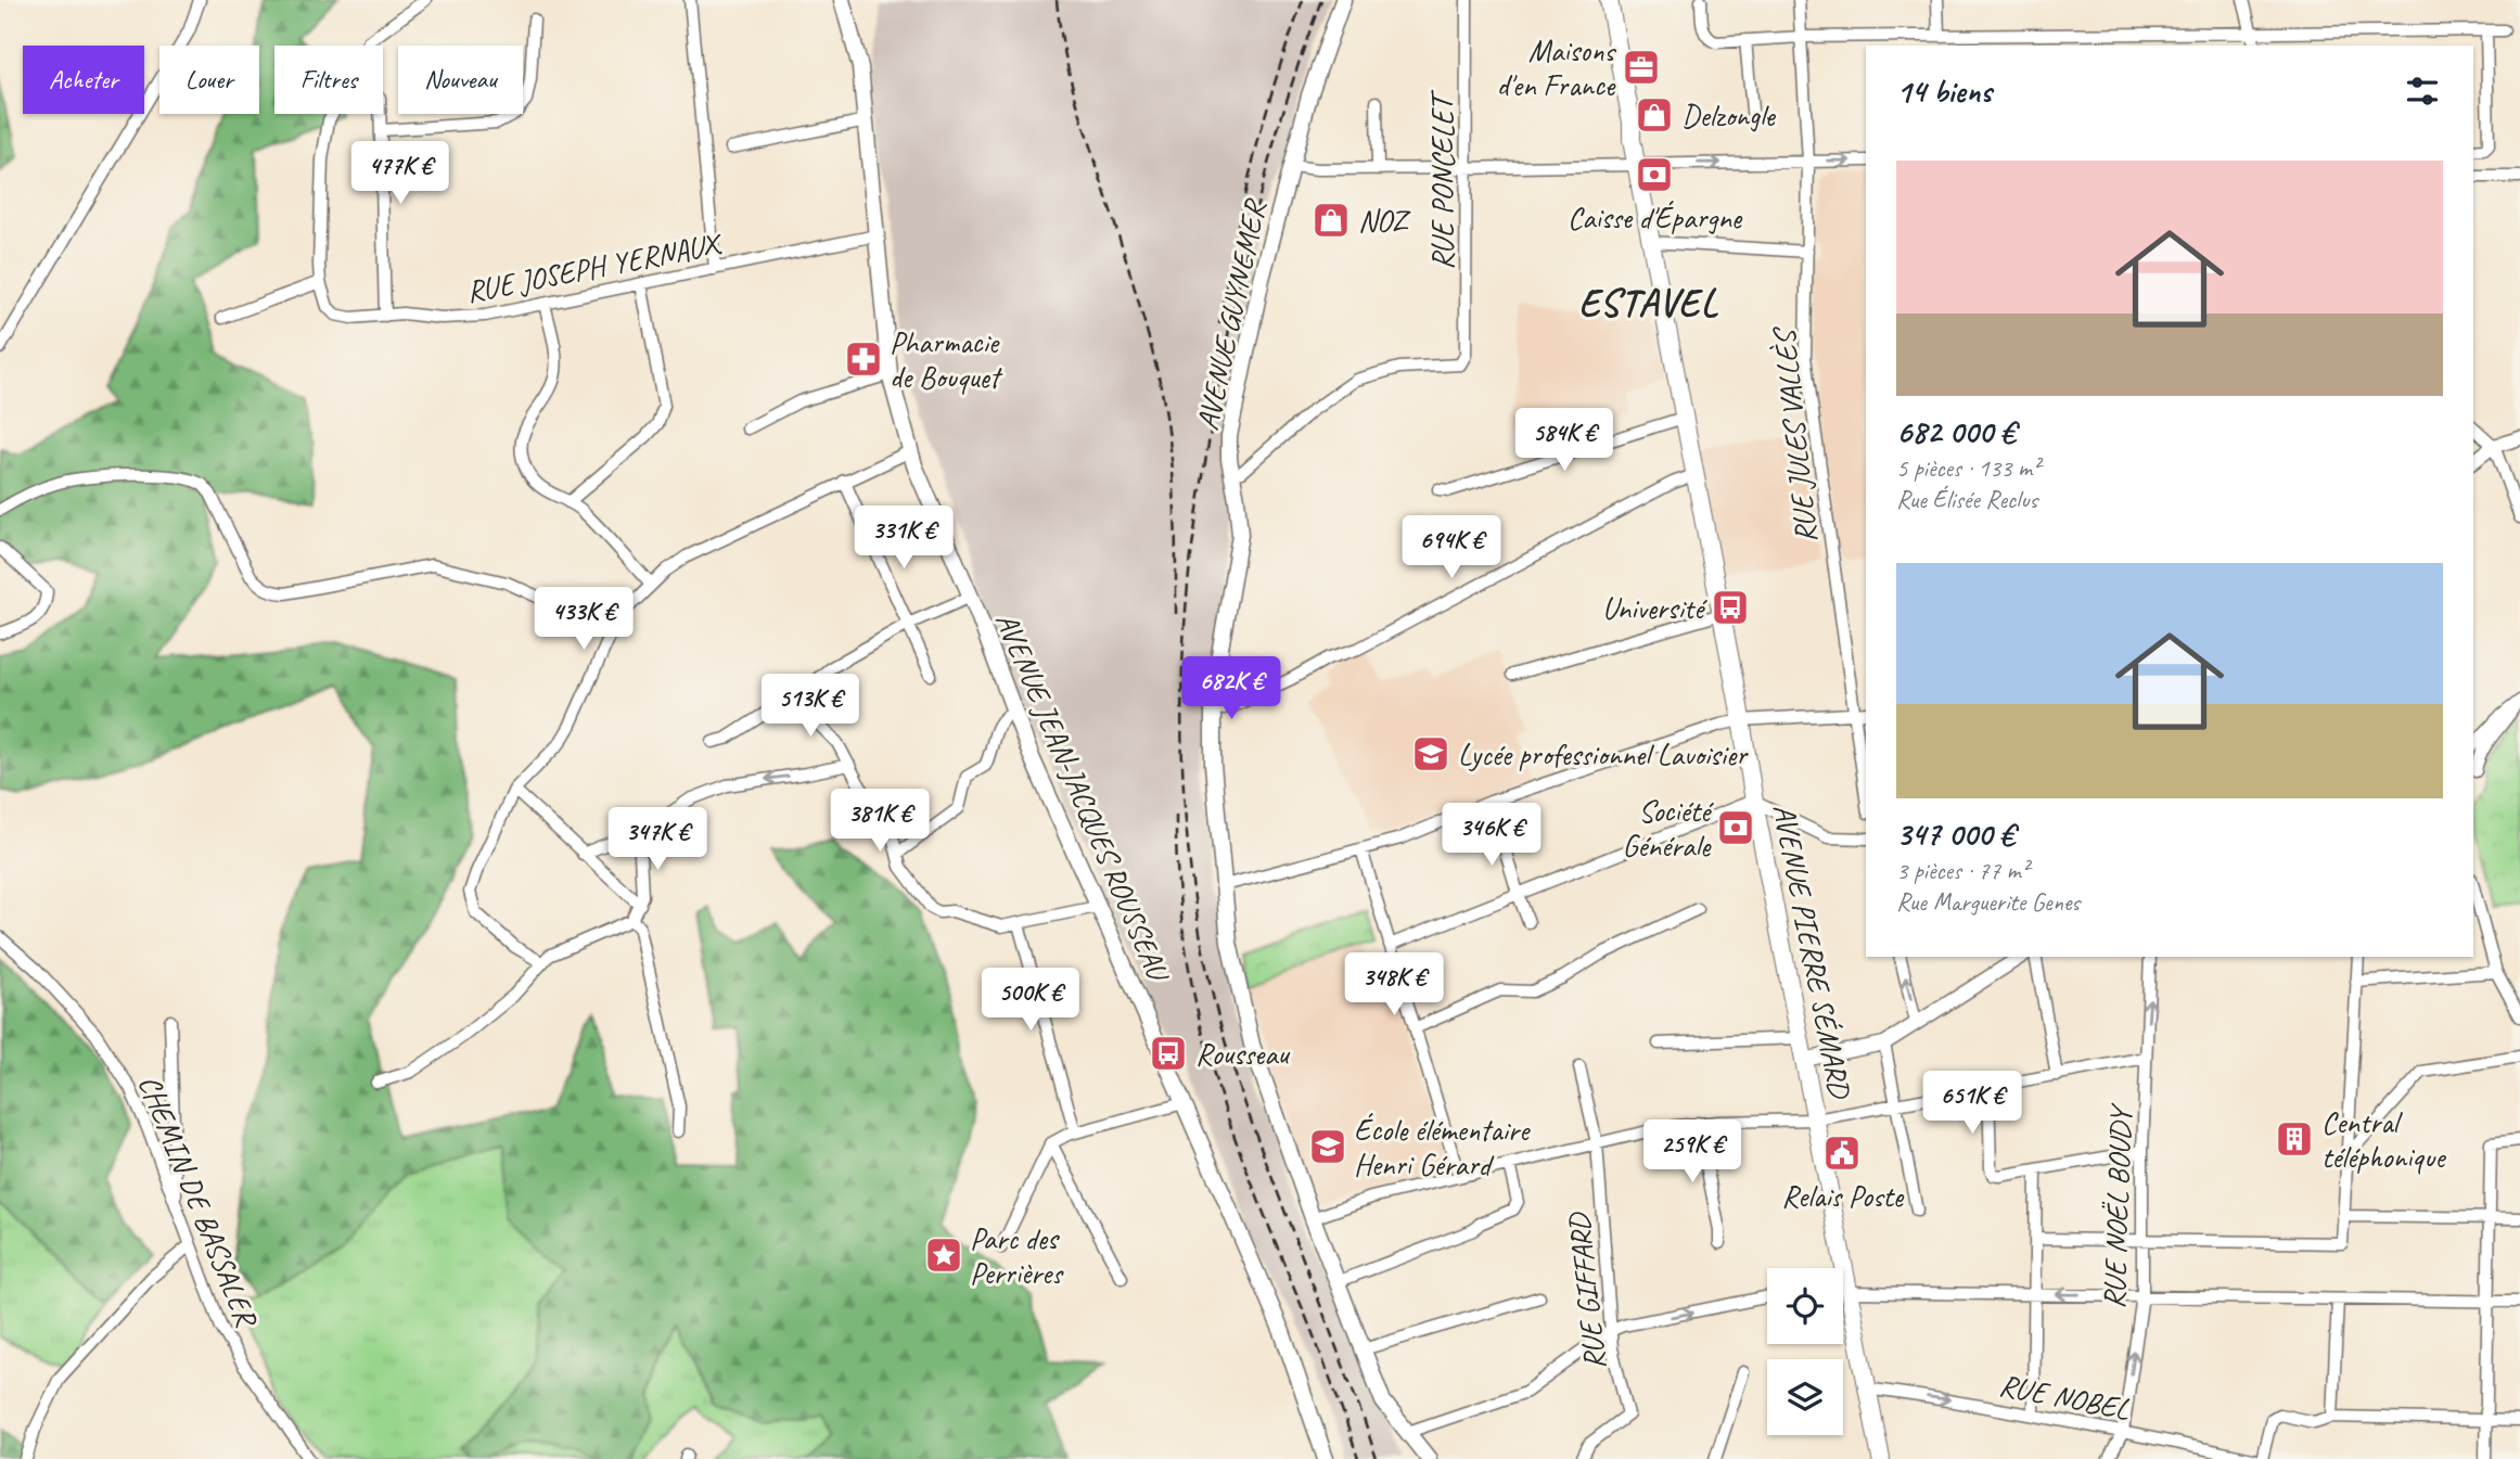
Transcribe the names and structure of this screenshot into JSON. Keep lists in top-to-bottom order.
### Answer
{
  "streets": {
    "main road": ["AVENUE GUYNEMER", "AVENUE JEAN-JACQUES ROUSSEAU", "AVENUE PIERRE SÉMARD"],
    "street": [
      "RUE PONCELET",
      "RUE JOSEPH YERNAUX",
      "RUE JULES VALLÈS",
      "CHEMIN DE BASSALER",
      "RUE NOËL BOUDY",
      "RUE GIFFARD",
      "RUE NOBEL"
    ]
  },
  "crossings": [
    ["RUE PONCELET", "AVENUE GUYNEMER"],
    ["RUE JOSEPH YERNAUX", "AVENUE JEAN-JACQUES ROUSSEAU"],
    ["AVENUE PIERRE SÉMARD", "RUE NOBEL"],
    ["RUE NOËL BOUDY", "RUE NOBEL"]
  ],
  "one_way": ["RUE NOBEL"],
  "districts": ["ESTAVEL"],
  "places": {
    "office": ["Maisons d'en France"],
    "shop": ["Delzongle", "NOZ"],
    "bank": ["Caisse d'Épargne", "Société Générale"],
    "pharmacy": ["Pharmacie de Bouquet"],
    "bus stop": ["Université", "Rousseau"],
    "school or university": ["Lycée professionnel Lavoisier", "École élémentaire Henri Gérard"],
    "building": ["Central téléphonique"],
    "public building": ["Relais Poste"],
    "place": ["Parc des Perrières"]
  },
  "page": {
    "chip": [
      "Acheter",
      "Louer",
      "Filtres",
      "Nouveau"
    ],
    "heading": "14 biens",
    "list": [
      {
        "name": "682 000 €",
        "note": "5 pièces · 133 m² · Rue Élisée Reclus"
      },
      {
        "name": "347 000 €",
        "note": "3 pièces · 77 m² · Rue Marguerite Genes"
      }
    ],
    "price": [
      "477K €",
      "584K €",
      "331K €",
      "694K €",
      "433K €",
      "682K €",
      "513K €",
      "381K €",
      "346K €",
      "347K €",
      "348K €",
      "500K €",
      "651K €",
      "259K €"
    ]
  }
}
